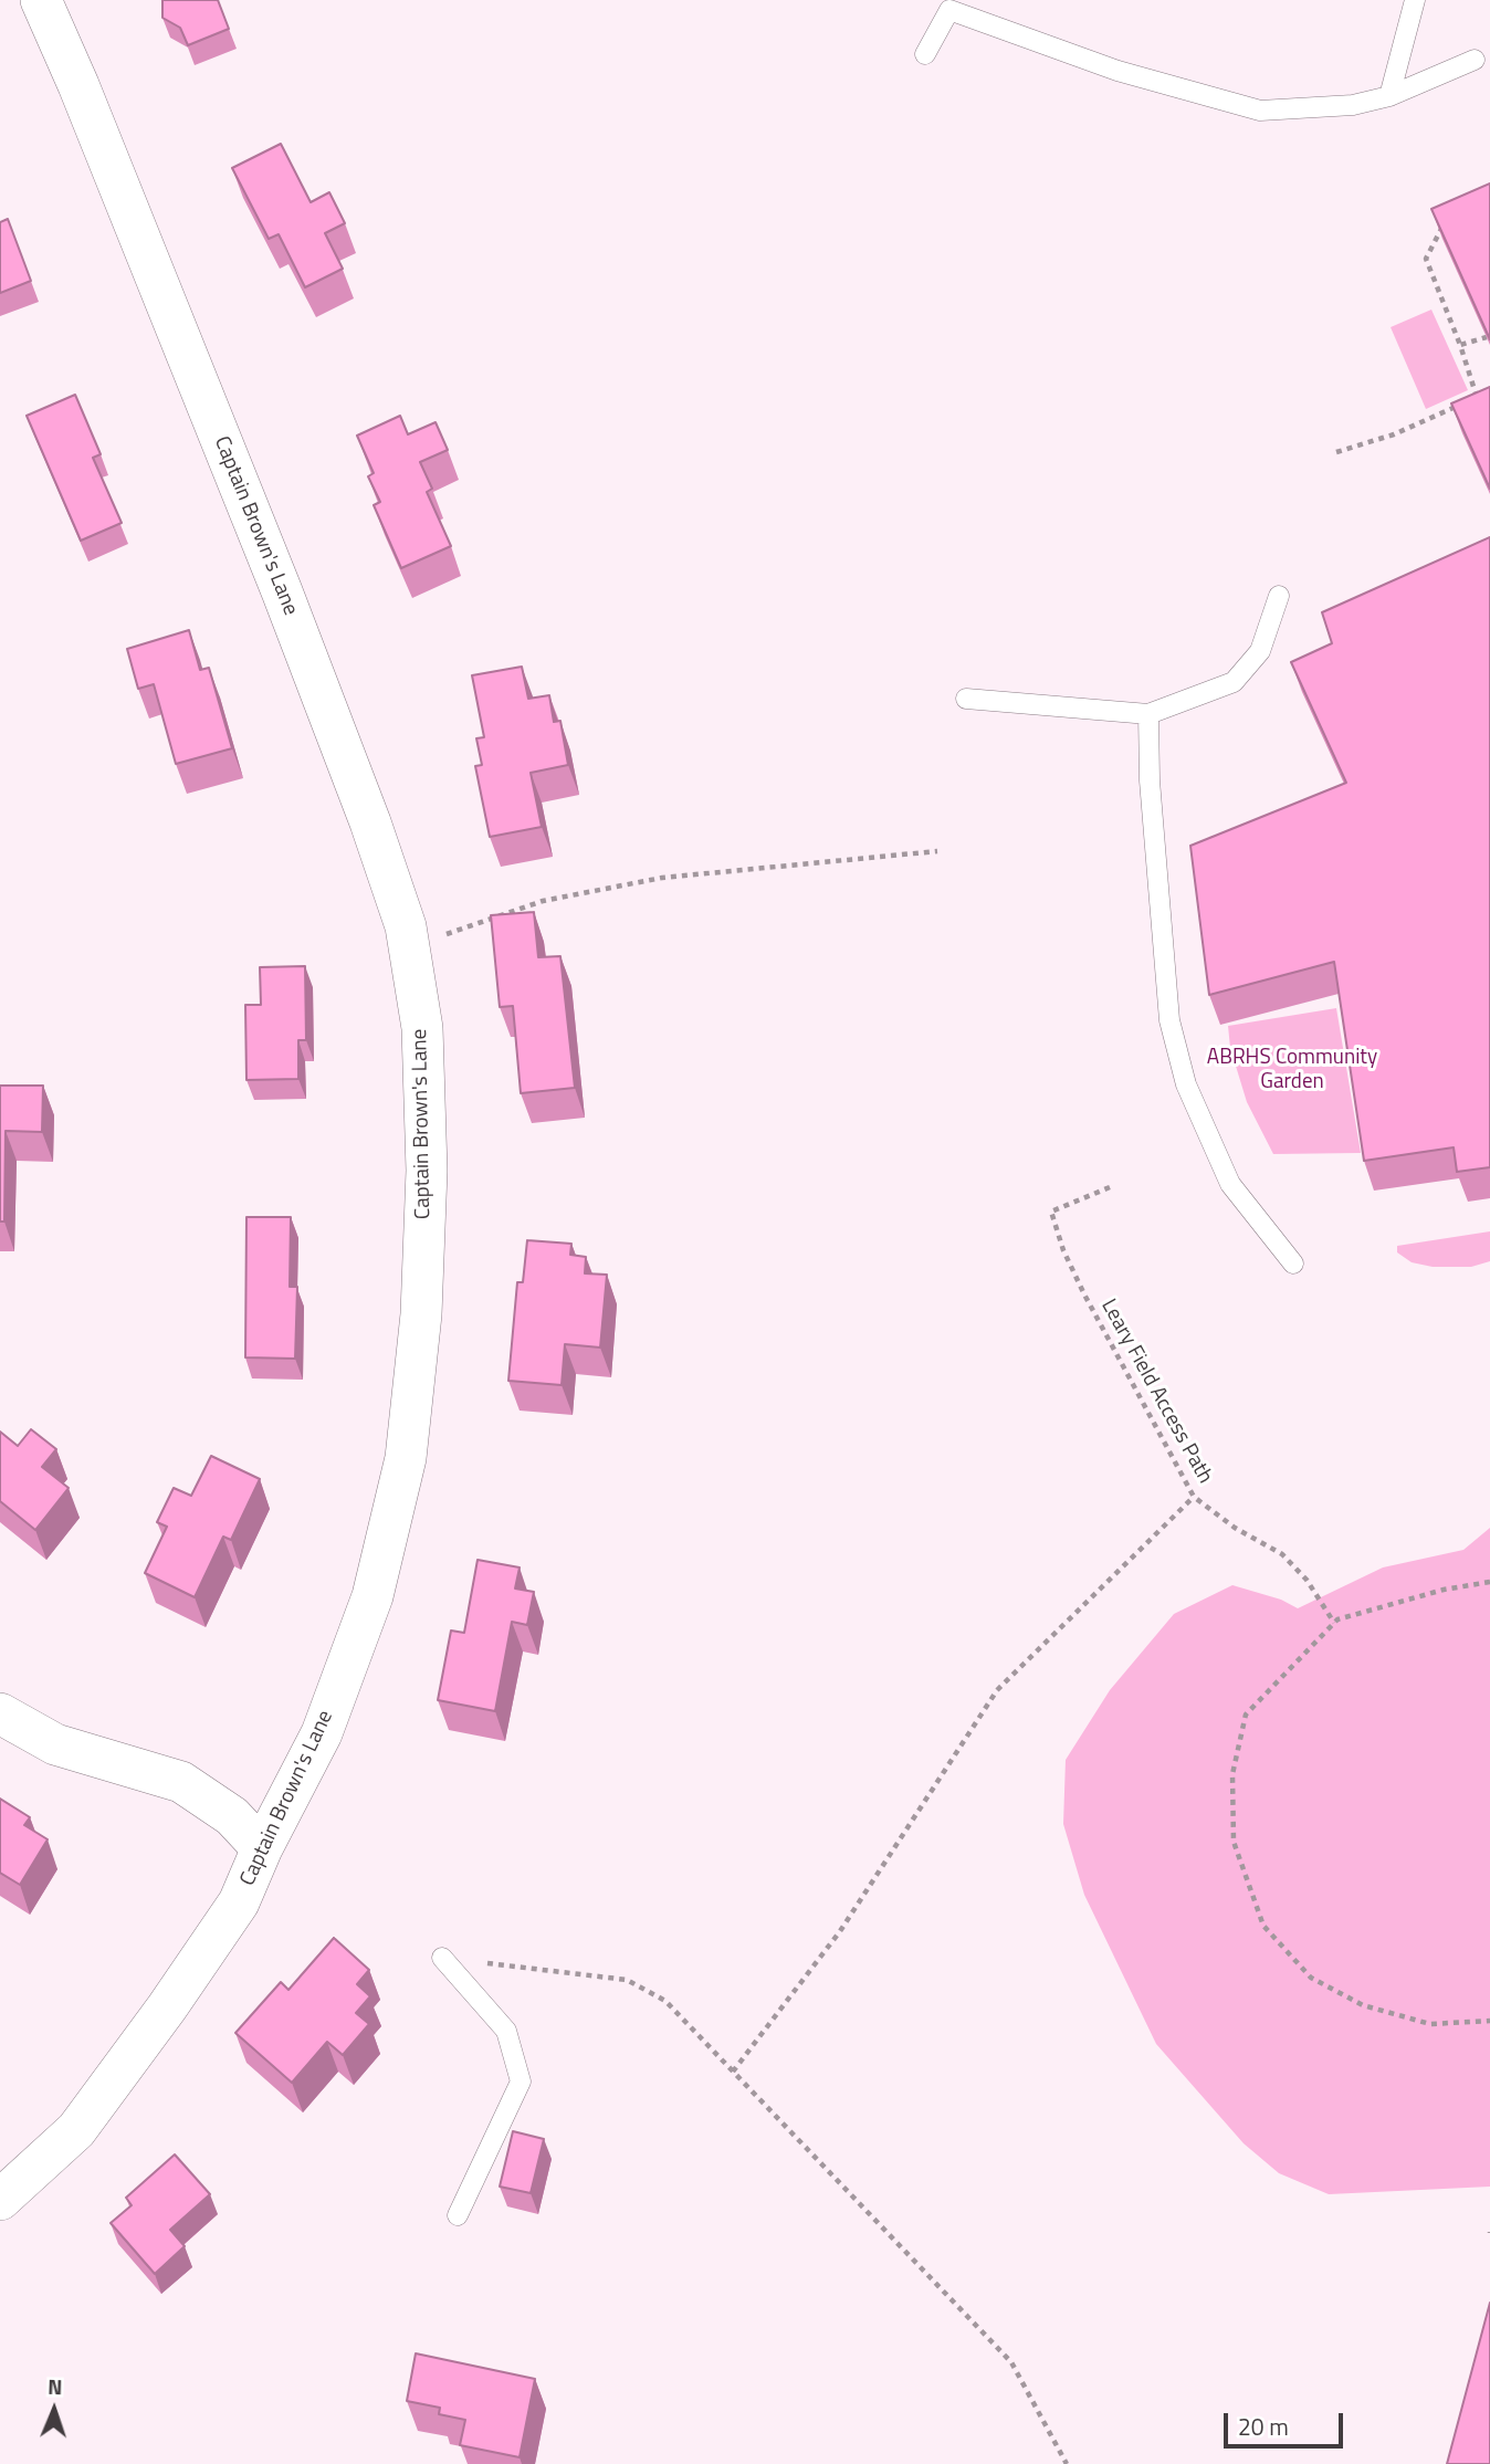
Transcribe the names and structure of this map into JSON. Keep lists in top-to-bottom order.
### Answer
{
  "streets": {
    "street": ["Captain Brown's Lane"],
    "path": ["Leary Field Access Path"]
  },
  "parks": ["ABRHS Community Garden"],
  "scale_bar": "20 m",
  "north": "top"
}
